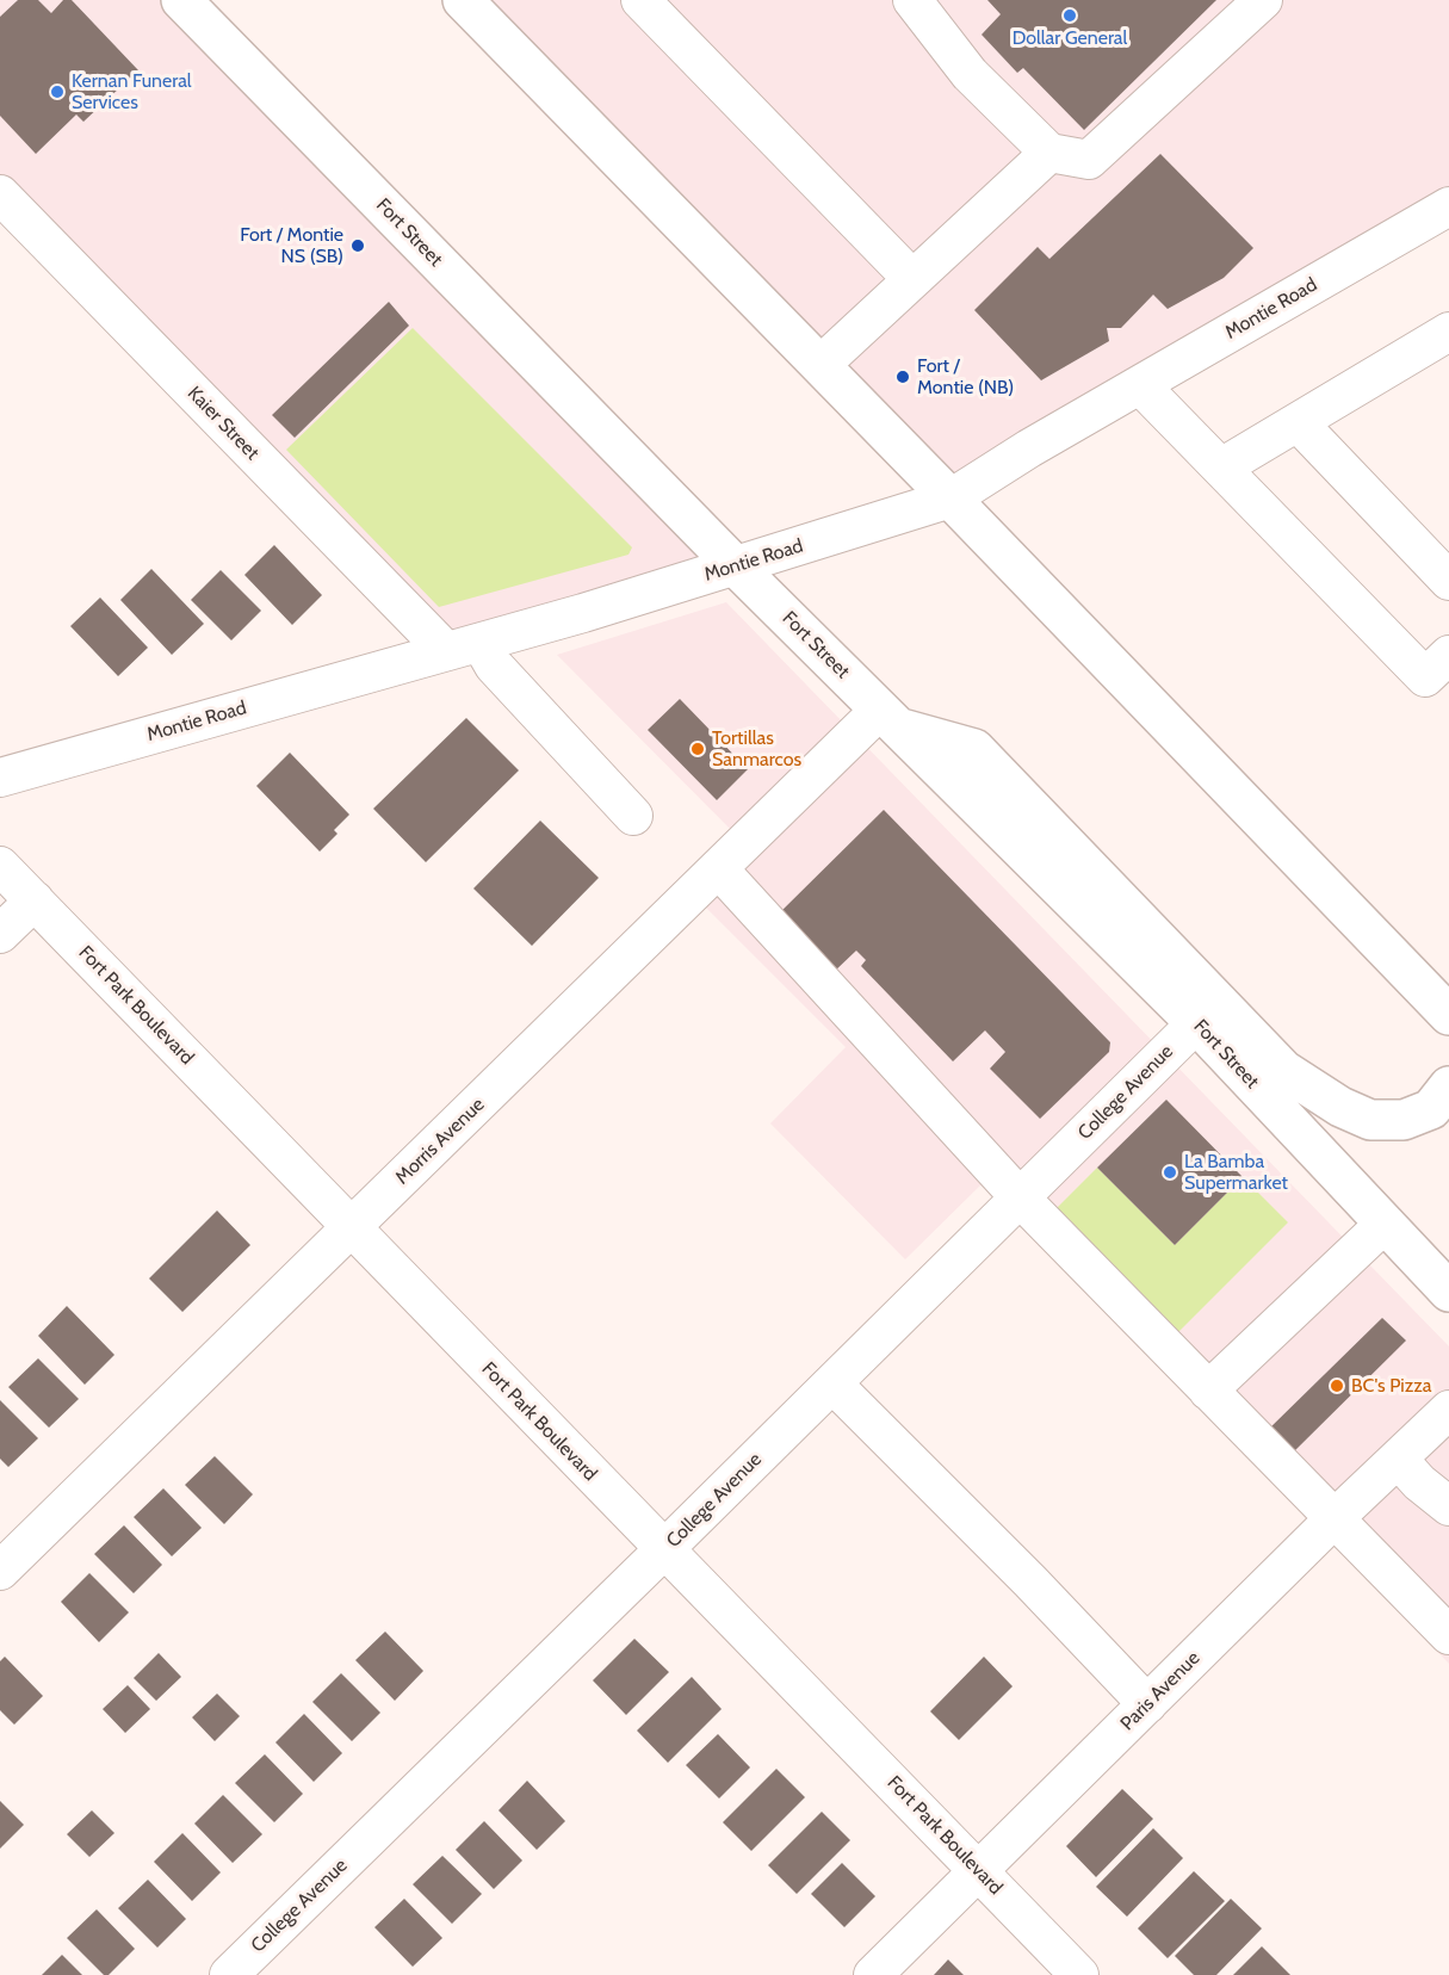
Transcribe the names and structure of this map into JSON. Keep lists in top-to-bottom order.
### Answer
{
  "streets": {
    "main road": ["Fort Street"],
    "street": [
      "Montie Road",
      "Kaier Street",
      "Fort Park Boulevard",
      "College Avenue",
      "Morris Avenue",
      "Paris Avenue"
    ]
  },
  "crossings": [
    ["Fort Street", "Montie Road"],
    ["Fort Street", "College Avenue"],
    ["Fort Street", "Morris Avenue"],
    ["Montie Road", "Kaier Street"],
    ["Fort Park Boulevard", "College Avenue"],
    ["Fort Park Boulevard", "Morris Avenue"],
    ["Fort Park Boulevard", "Paris Avenue"]
  ],
  "places": [
    "Dollar General",
    "Kernan Funeral Services",
    "Fort / Montie NS (SB)",
    "Fort / Montie (NB)",
    "Tortillas Sanmarcos",
    "La Bamba Supermarket",
    "BC's Pizza"
  ]
}
